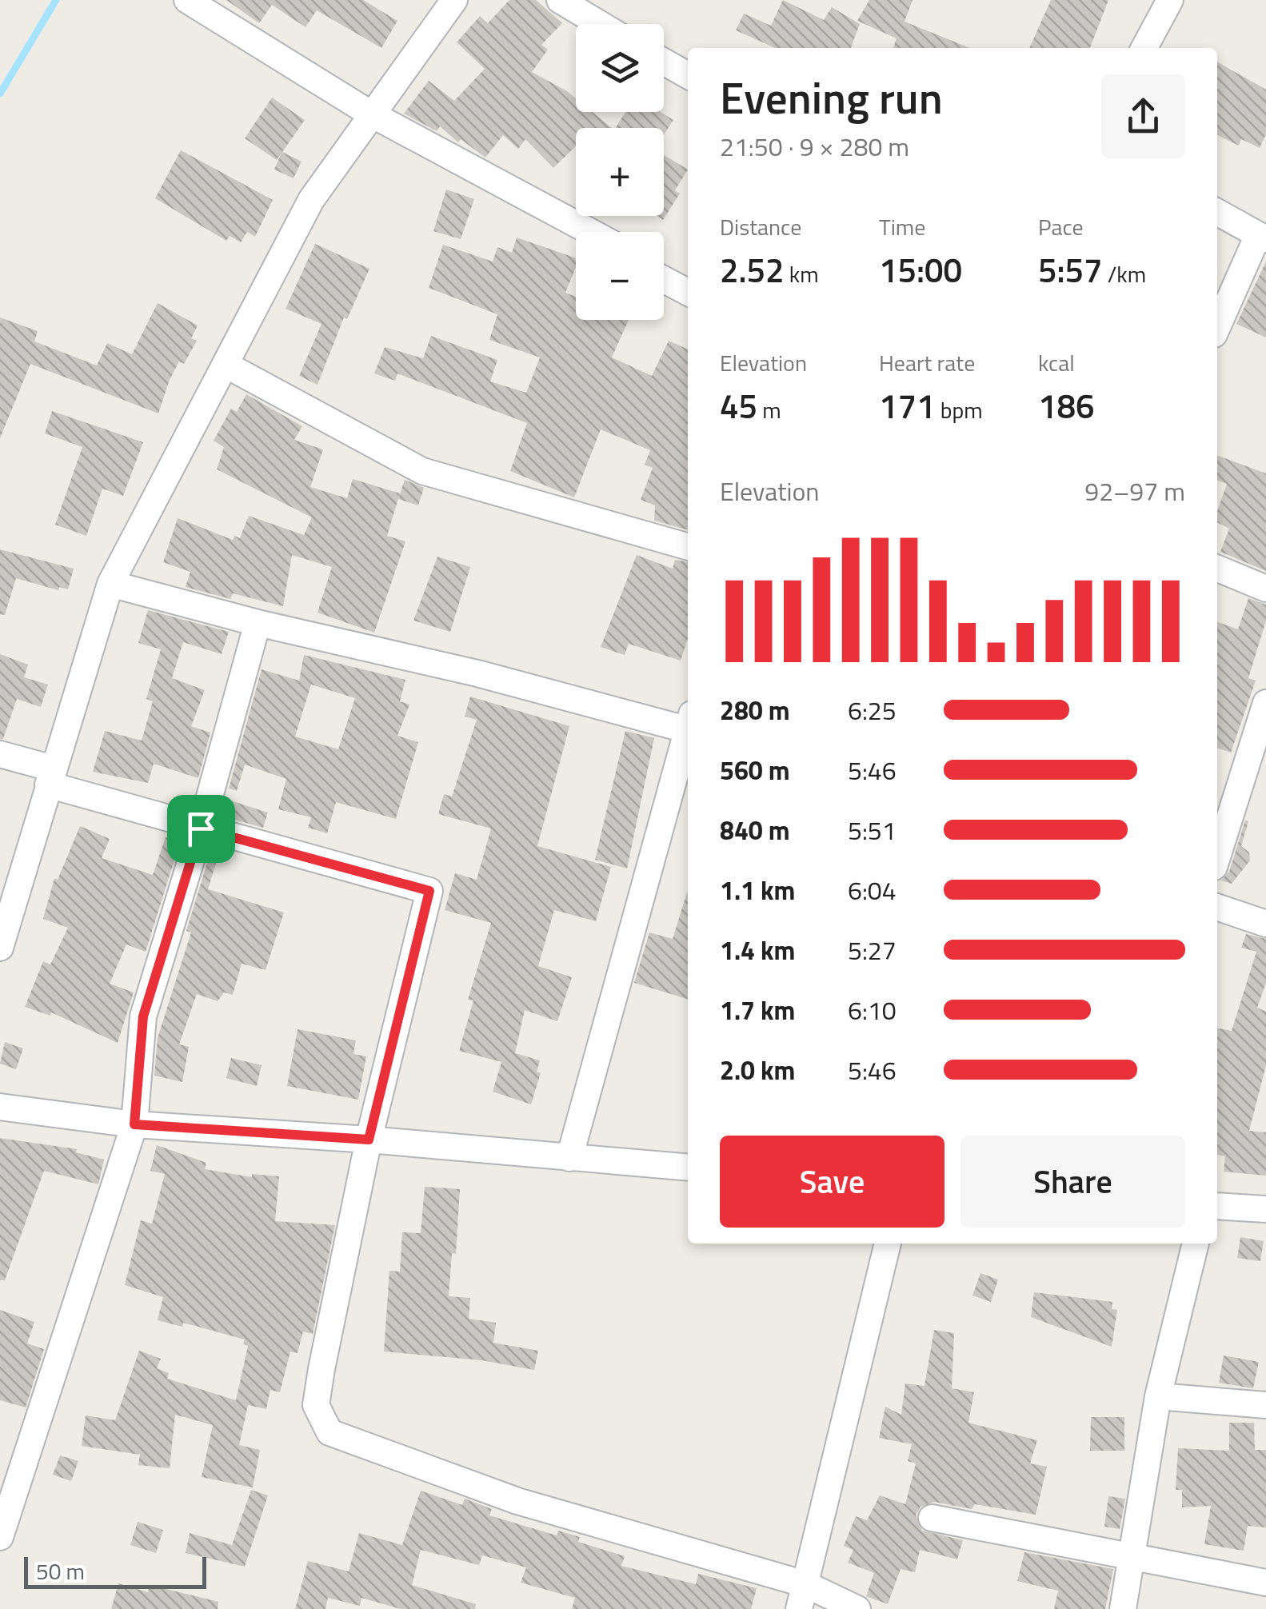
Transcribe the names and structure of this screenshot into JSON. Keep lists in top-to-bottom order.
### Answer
{
  "scale_bar": "50 m",
  "page": {
    "map_buttons": ["+", "−"],
    "heading": ["Evening run", "21:50 · 9 × 280 m"],
    "stats": [
      ["Distance", "2.52 km"],
      ["Time", "15:00"],
      ["Pace", "5:57 /km"],
      ["Elevation", "45 m"],
      ["Heart rate", "171 bpm"],
      ["kcal", "186"]
    ],
    "chart": ["Elevation", "92–97 m"],
    "list": [
      {
        "name": "280 m",
        "note": "6:25"
      },
      {
        "name": "560 m",
        "note": "5:46"
      },
      {
        "name": "840 m",
        "note": "5:51"
      },
      {
        "name": "1.1 km",
        "note": "6:04"
      },
      {
        "name": "1.4 km",
        "note": "5:27"
      },
      {
        "name": "1.7 km",
        "note": "6:10"
      },
      {
        "name": "2.0 km",
        "note": "5:46"
      }
    ],
    "buttons": ["Save", "Share"],
    "scale": "50 m"
  }
}
